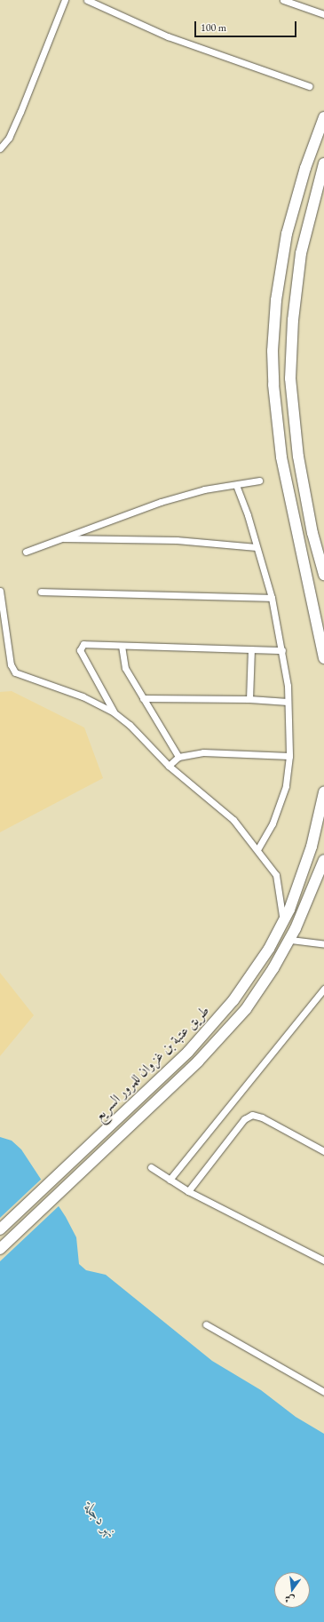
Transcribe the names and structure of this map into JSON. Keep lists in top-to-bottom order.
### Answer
{
  "streets": {
    "highway": ["طريق عتبة بن غزوان للمرور السريع"]
  },
  "water": ["نهر دجلة"],
  "scale_bar": "100 m",
  "north": "bottom"
}
